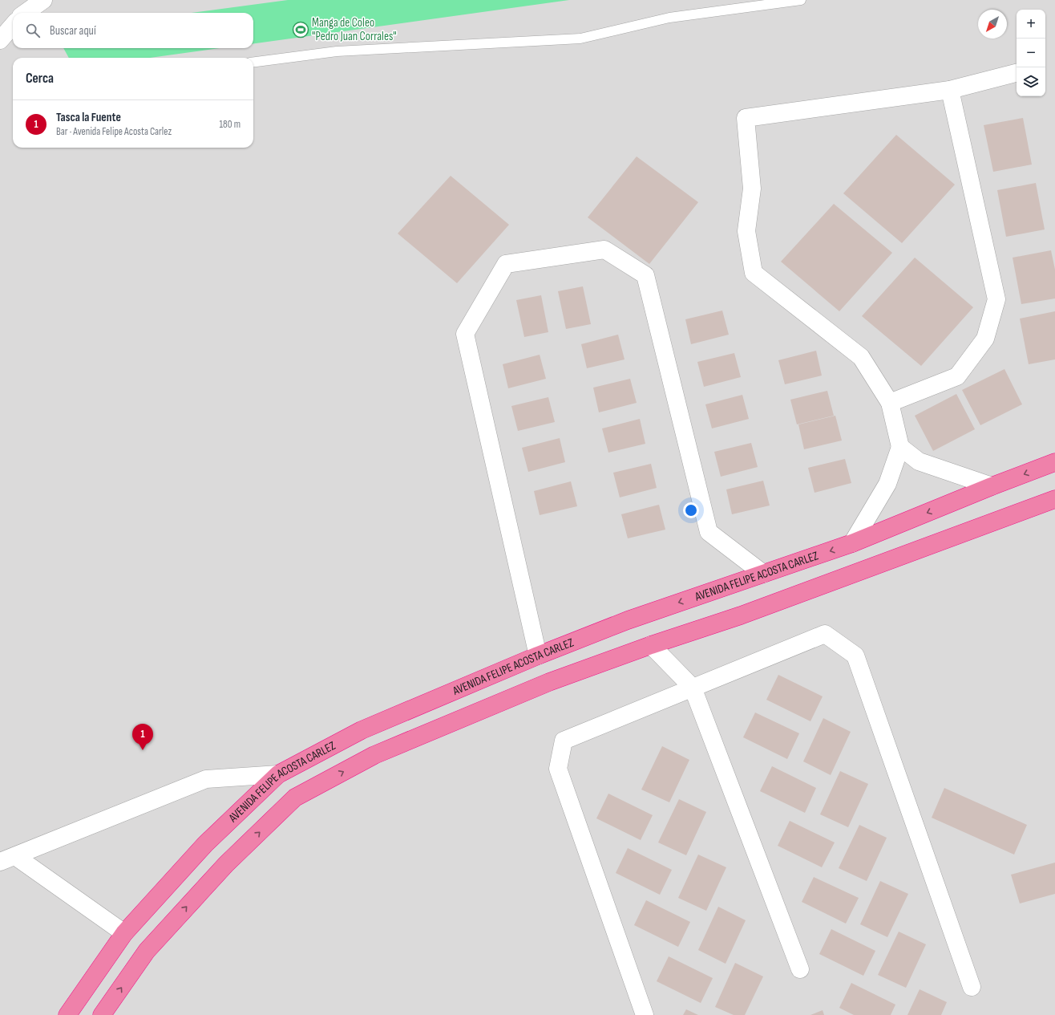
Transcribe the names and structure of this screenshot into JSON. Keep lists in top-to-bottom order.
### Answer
{
  "streets": {
    "highway": ["AVENIDA FELIPE ACOSTA CARLEZ"]
  },
  "places": {
    "sports": ["Manga de Coleo \"Pedro Juan Corrales\""]
  },
  "north": "bottom left",
  "page": {
    "map_buttons": ["+", "−"],
    "search": "Buscar aquí",
    "heading": "Cerca",
    "list": [
      {
        "mark": "1",
        "name": "Tasca la Fuente",
        "note": "Bar · Avenida Felipe Acosta Carlez",
        "value": "180 m"
      }
    ],
    "pins": "1"
  }
}
